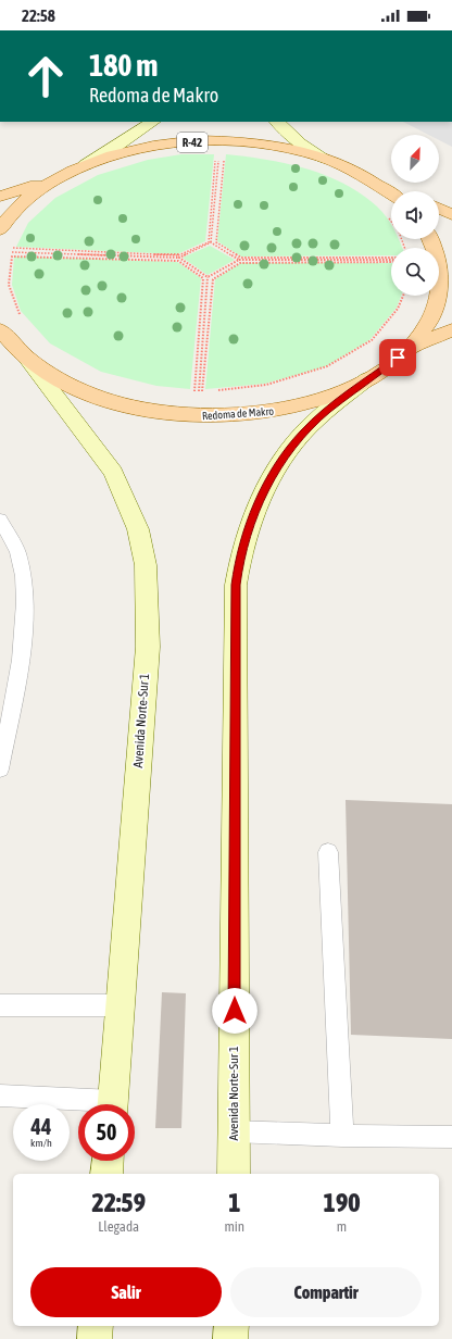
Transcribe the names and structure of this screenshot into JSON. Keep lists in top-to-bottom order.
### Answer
{
  "streets": {
    "main road": ["R-42", "Redoma de Makro", "Avenida Norte-Sur 1"]
  },
  "crossings": [
    ["Redoma de Makro", "Avenida Norte-Sur 1"]
  ],
  "north": "top right",
  "page": {
    "status": "22:58",
    "turn": ["180 m", "Redoma de Makro"],
    "speed": "44 km/h",
    "limit": "50",
    "eta": [
      "22:59",
      "Llegada",
      "1",
      "min",
      "190",
      "m"
    ],
    "buttons": ["Salir", "Compartir"]
  }
}
